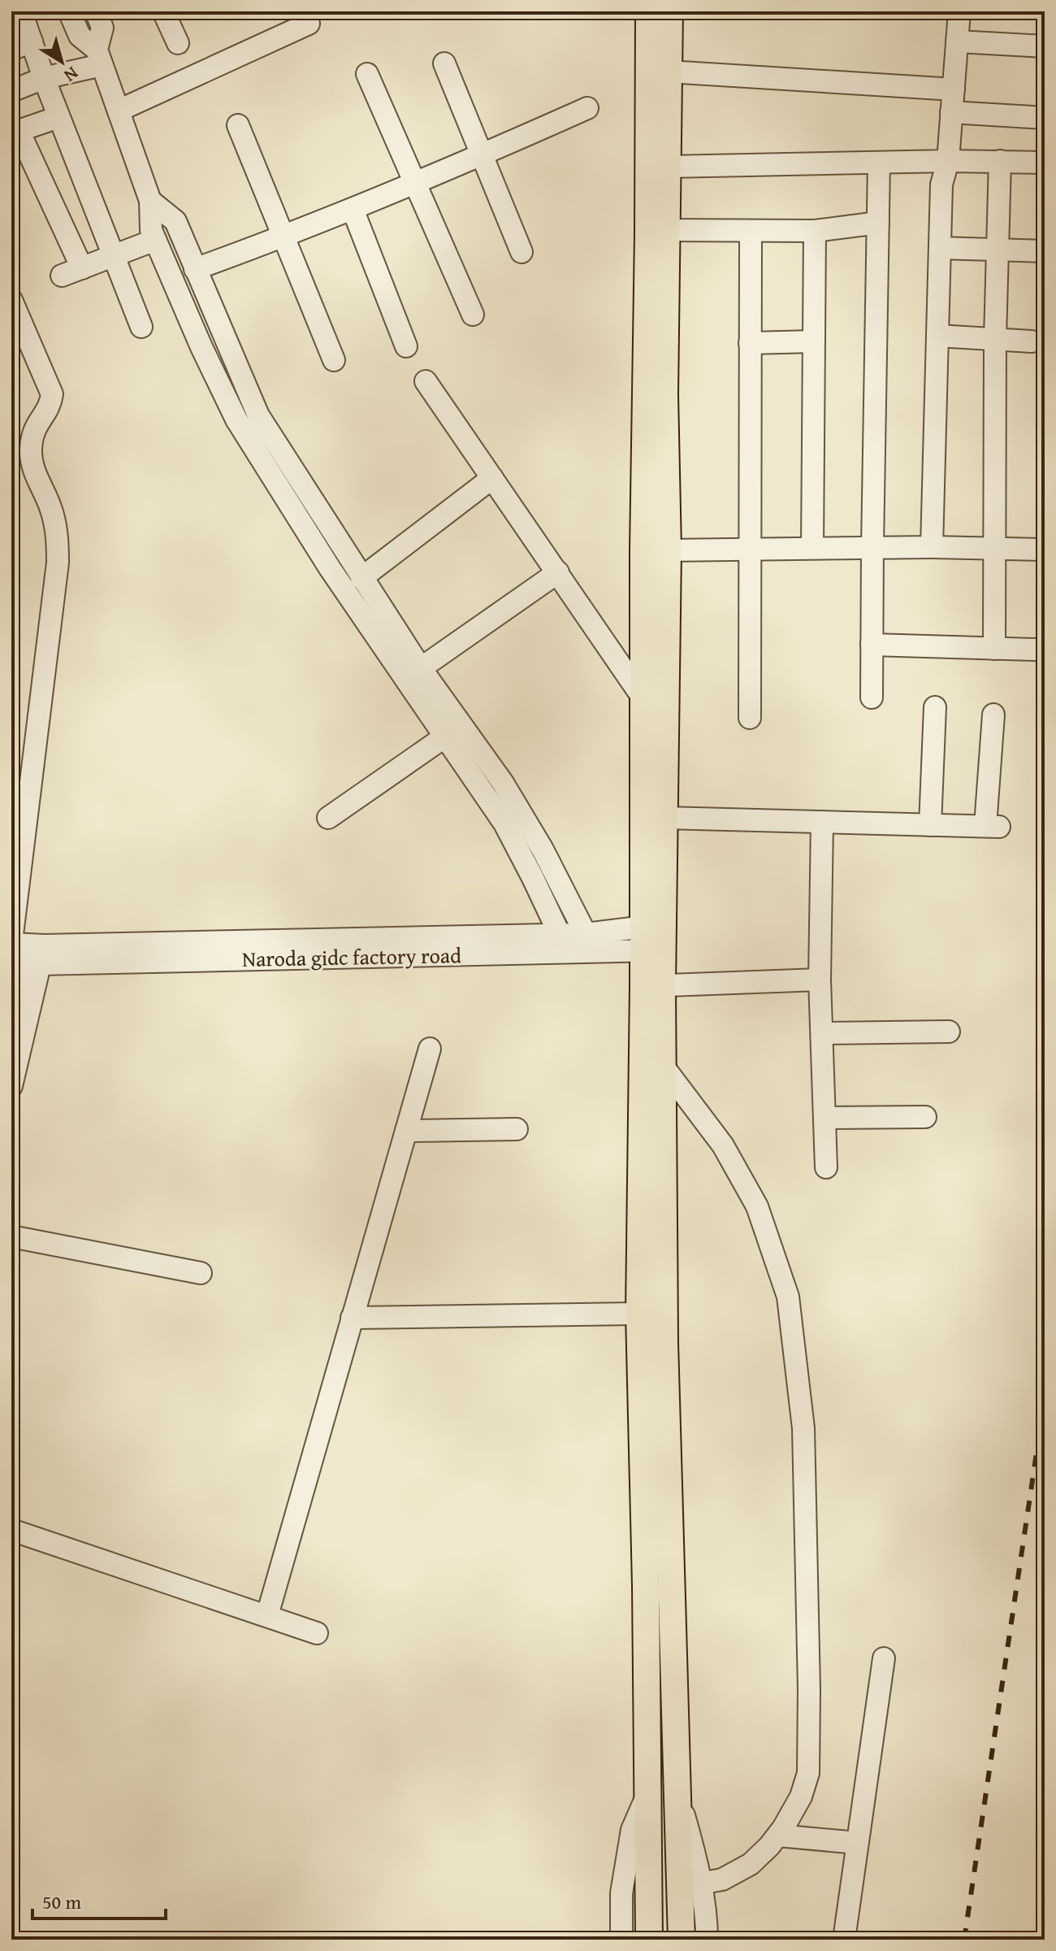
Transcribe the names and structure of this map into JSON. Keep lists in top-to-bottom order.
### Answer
{
  "streets": {
    "street": ["Naroda gidc factory road"]
  },
  "scale_bar": "50 m",
  "north": "bottom right"
}
